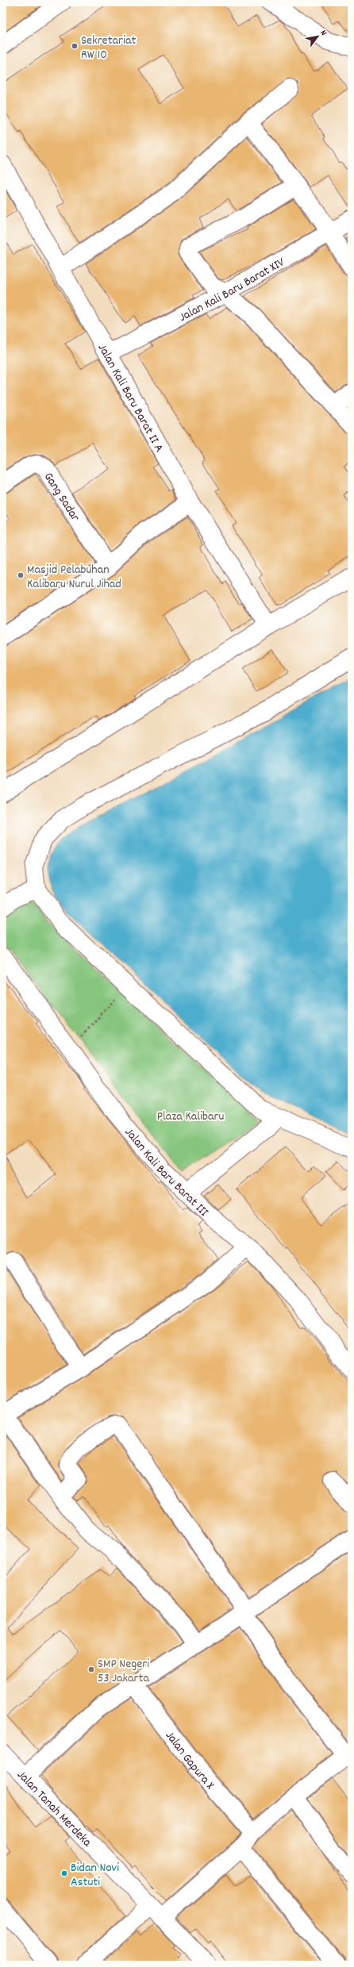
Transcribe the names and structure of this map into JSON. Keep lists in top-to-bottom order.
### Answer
{
  "streets": {
    "street": [
      "Jalan Kali Baru Barat XIV",
      "Jalan Kali Baru Barat II A",
      "Gang Sadar",
      "Jalan Kali Baru Barat III",
      "Jalan Gapura X",
      "Jalan Tanah Merdeka"
    ]
  },
  "crossings": [
    ["Jalan Kali Baru Barat XIV", "Jalan Kali Baru Barat II A"]
  ],
  "parks": ["Plaza Kalibaru"],
  "places": [
    "Sekretariat RW 10",
    "Masjid Pelabuhan Kalibaru Nurul Jihad",
    "SMP Negeri 53 Jakarta",
    "Bidan Novi Astuti"
  ],
  "north": "top right"
}
